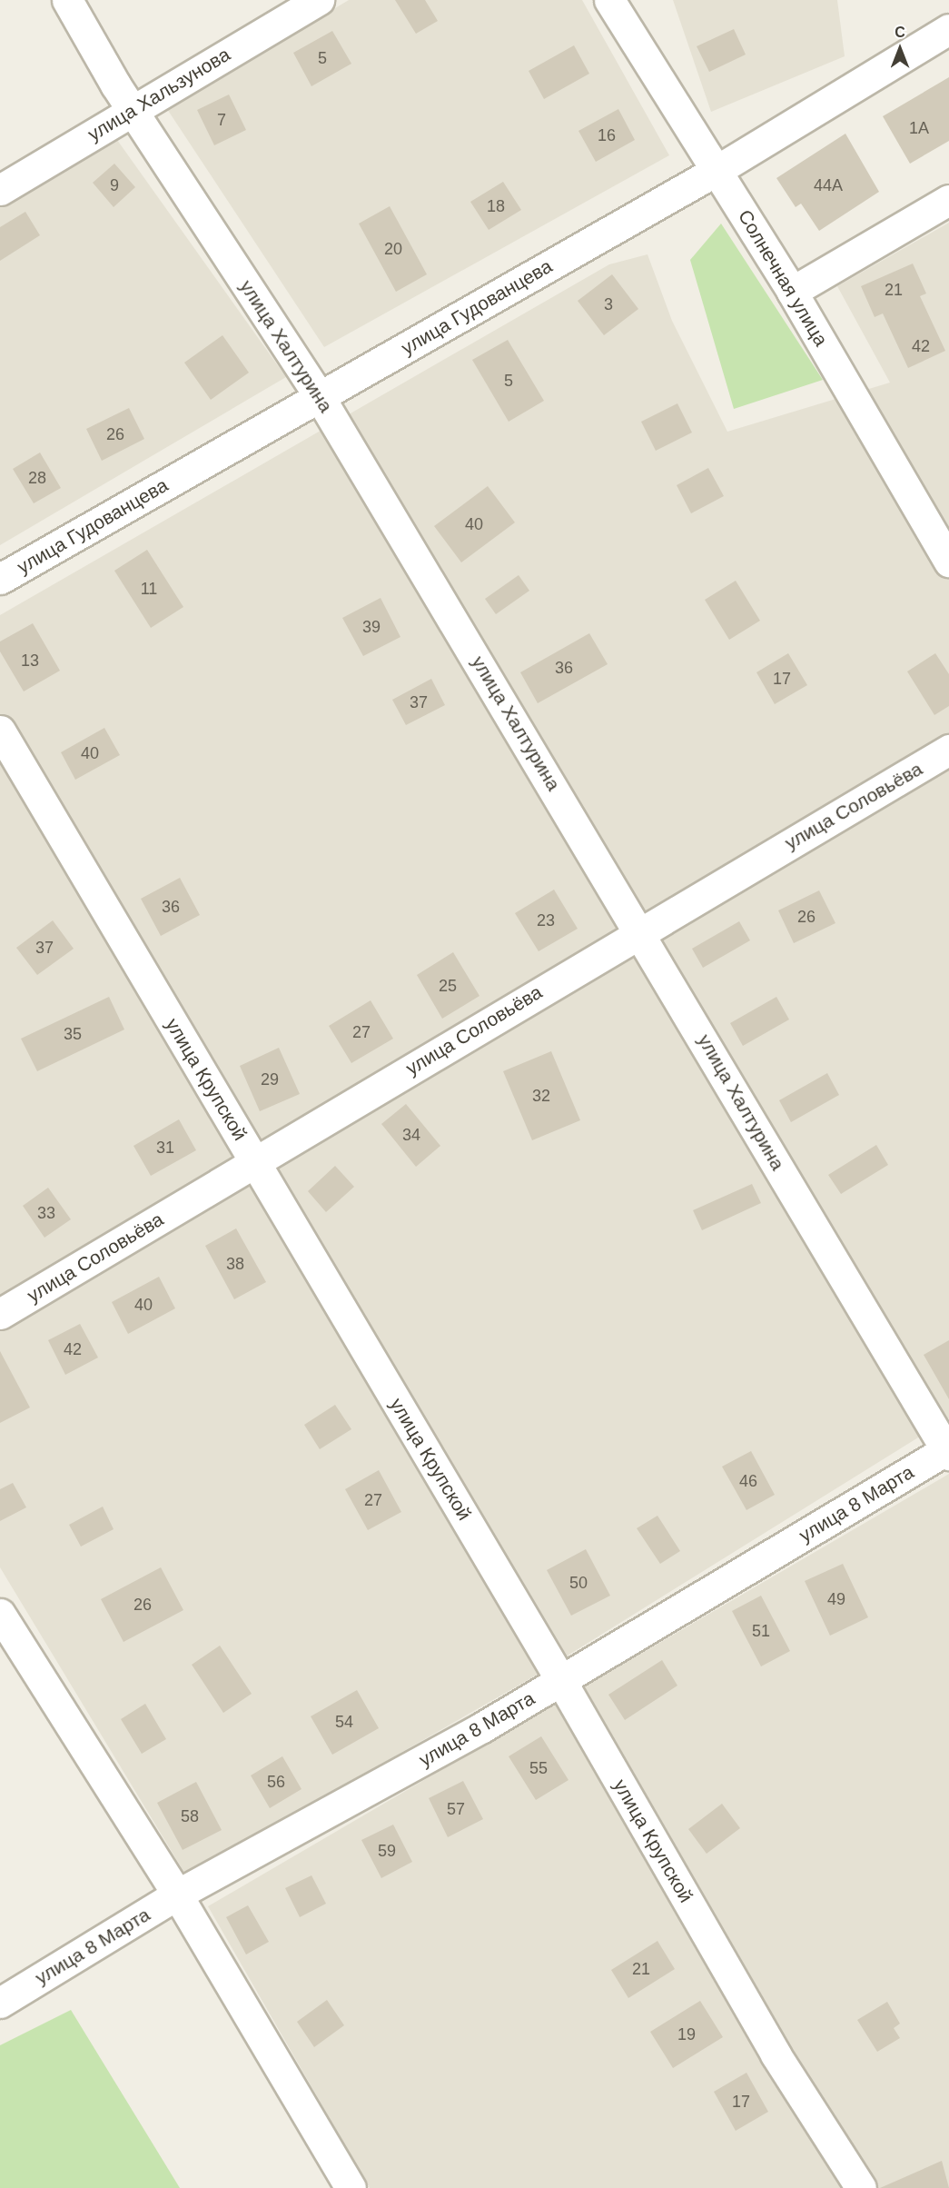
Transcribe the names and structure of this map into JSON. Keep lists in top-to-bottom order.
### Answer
{
  "streets": {
    "street": [
      "улица Хальзунова",
      "Солнечная улица",
      "улица Гудованцева",
      "улица Халтурина",
      "улица Соловьёва",
      "улица Крупской",
      "улица 8 Марта"
    ]
  },
  "crossings": [
    ["улица Хальзунова", "улица Халтурина"],
    ["Солнечная улица", "улица Гудованцева"],
    ["улица Гудованцева", "улица Халтурина"],
    ["улица Халтурина", "улица Соловьёва"],
    ["улица Халтурина", "улица 8 Марта"],
    ["улица Соловьёва", "улица Крупской"],
    ["улица Крупской", "улица 8 Марта"]
  ],
  "house_numbers": [
    "5",
    "7",
    "1А",
    "16",
    "9",
    "44А",
    "18",
    "20",
    "21",
    "3",
    "42",
    "5",
    "26",
    "28",
    "40",
    "11",
    "39",
    "13",
    "36",
    "17",
    "37",
    "40",
    "36",
    "26",
    "23",
    "37",
    "25",
    "27",
    "35",
    "29",
    "32",
    "34",
    "31",
    "33",
    "38",
    "40",
    "42",
    "46",
    "27",
    "50",
    "49",
    "26",
    "51",
    "54",
    "55",
    "56",
    "57",
    "58",
    "59",
    "21",
    "19",
    "17"
  ],
  "north": "top"
}
